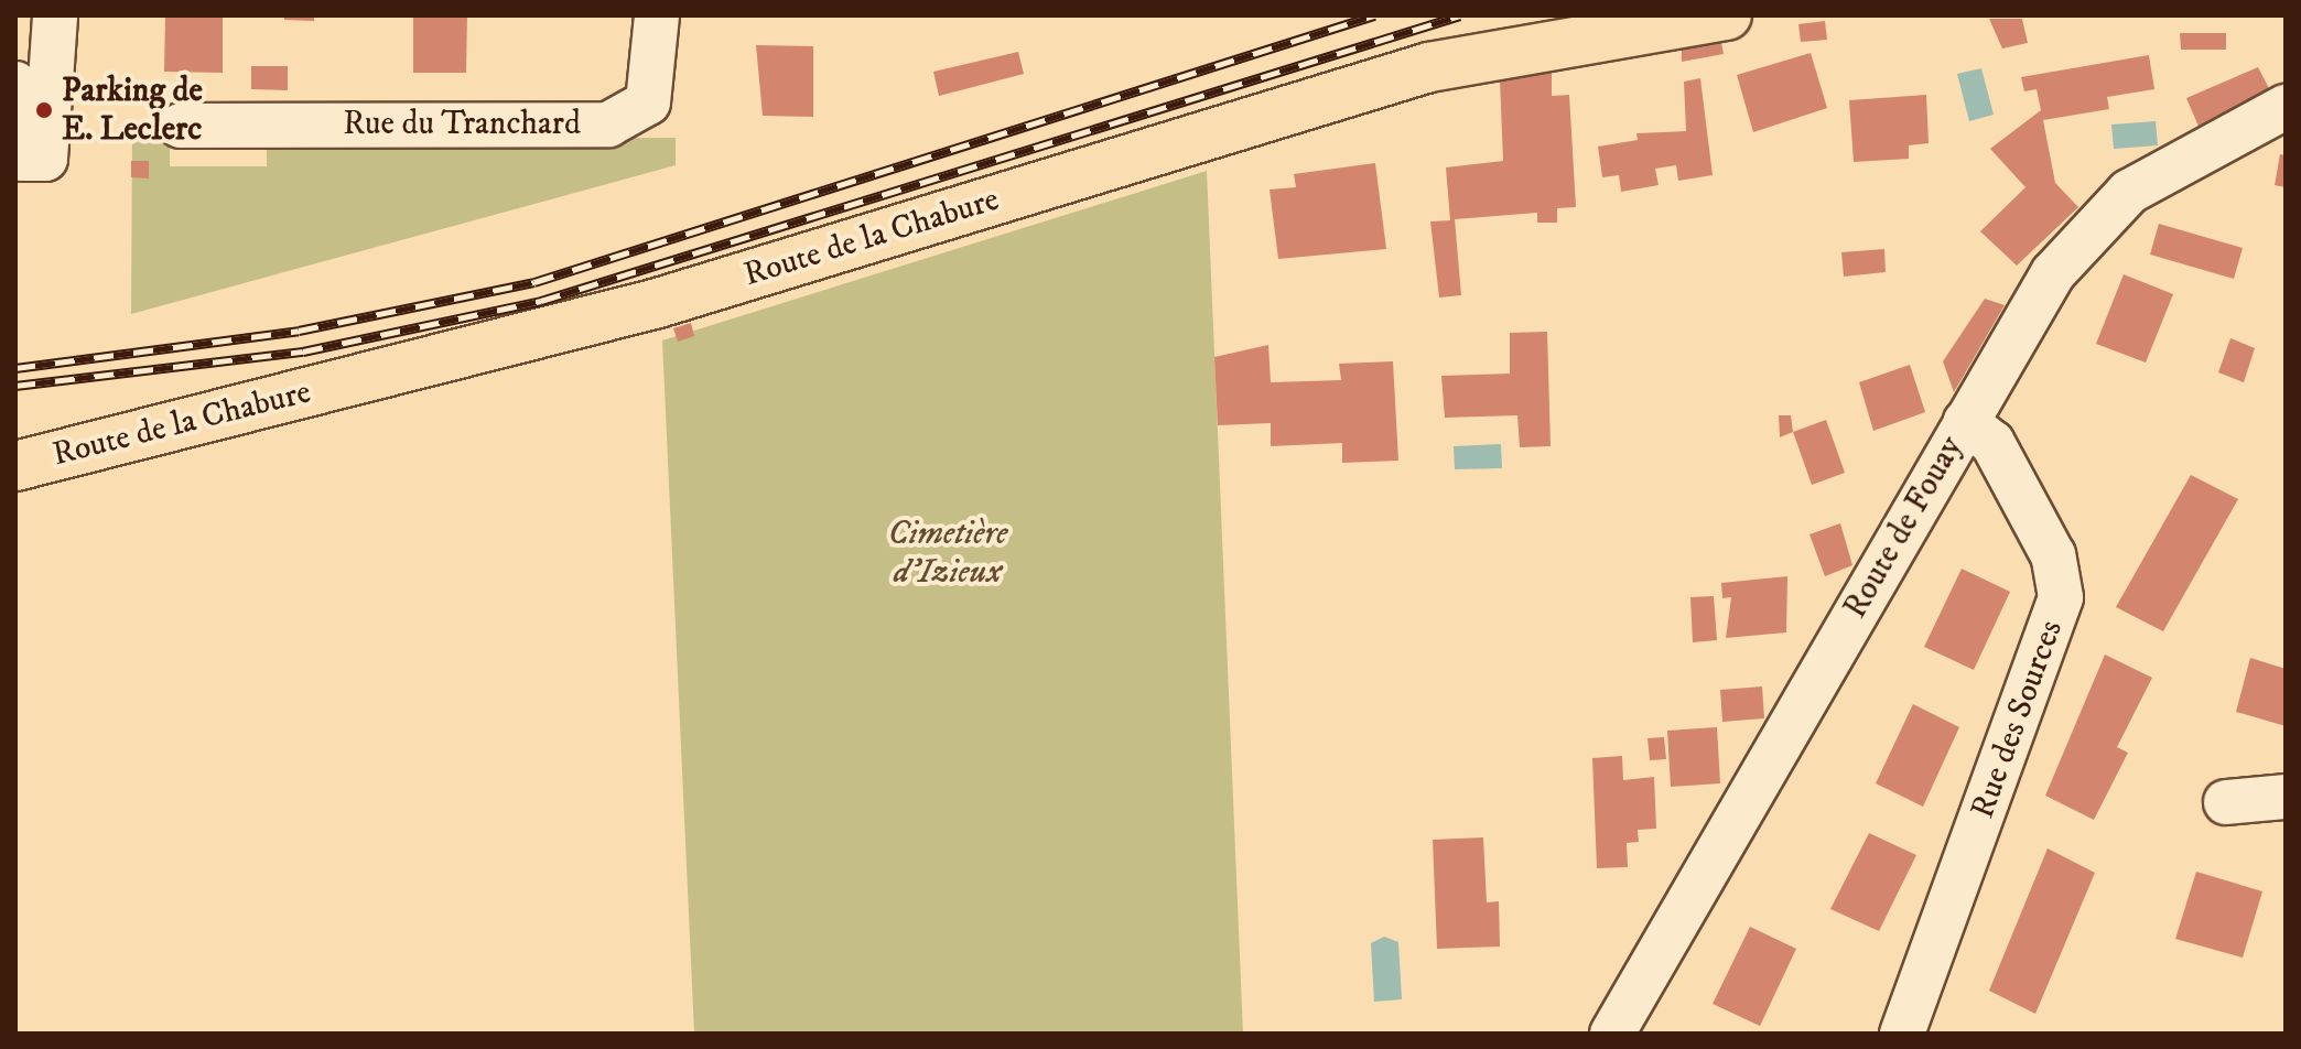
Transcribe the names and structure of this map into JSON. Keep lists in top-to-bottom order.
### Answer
{
  "streets": {
    "main road": ["Route de la Chabure"],
    "street": ["Rue du Tranchard", "Route de Fouay", "Rue des Sources"]
  },
  "crossings": [
    ["Route de Fouay", "Rue des Sources"]
  ],
  "parks": ["Cimetière d'Izieux"],
  "places": ["Parking de E. Leclerc"]
}
